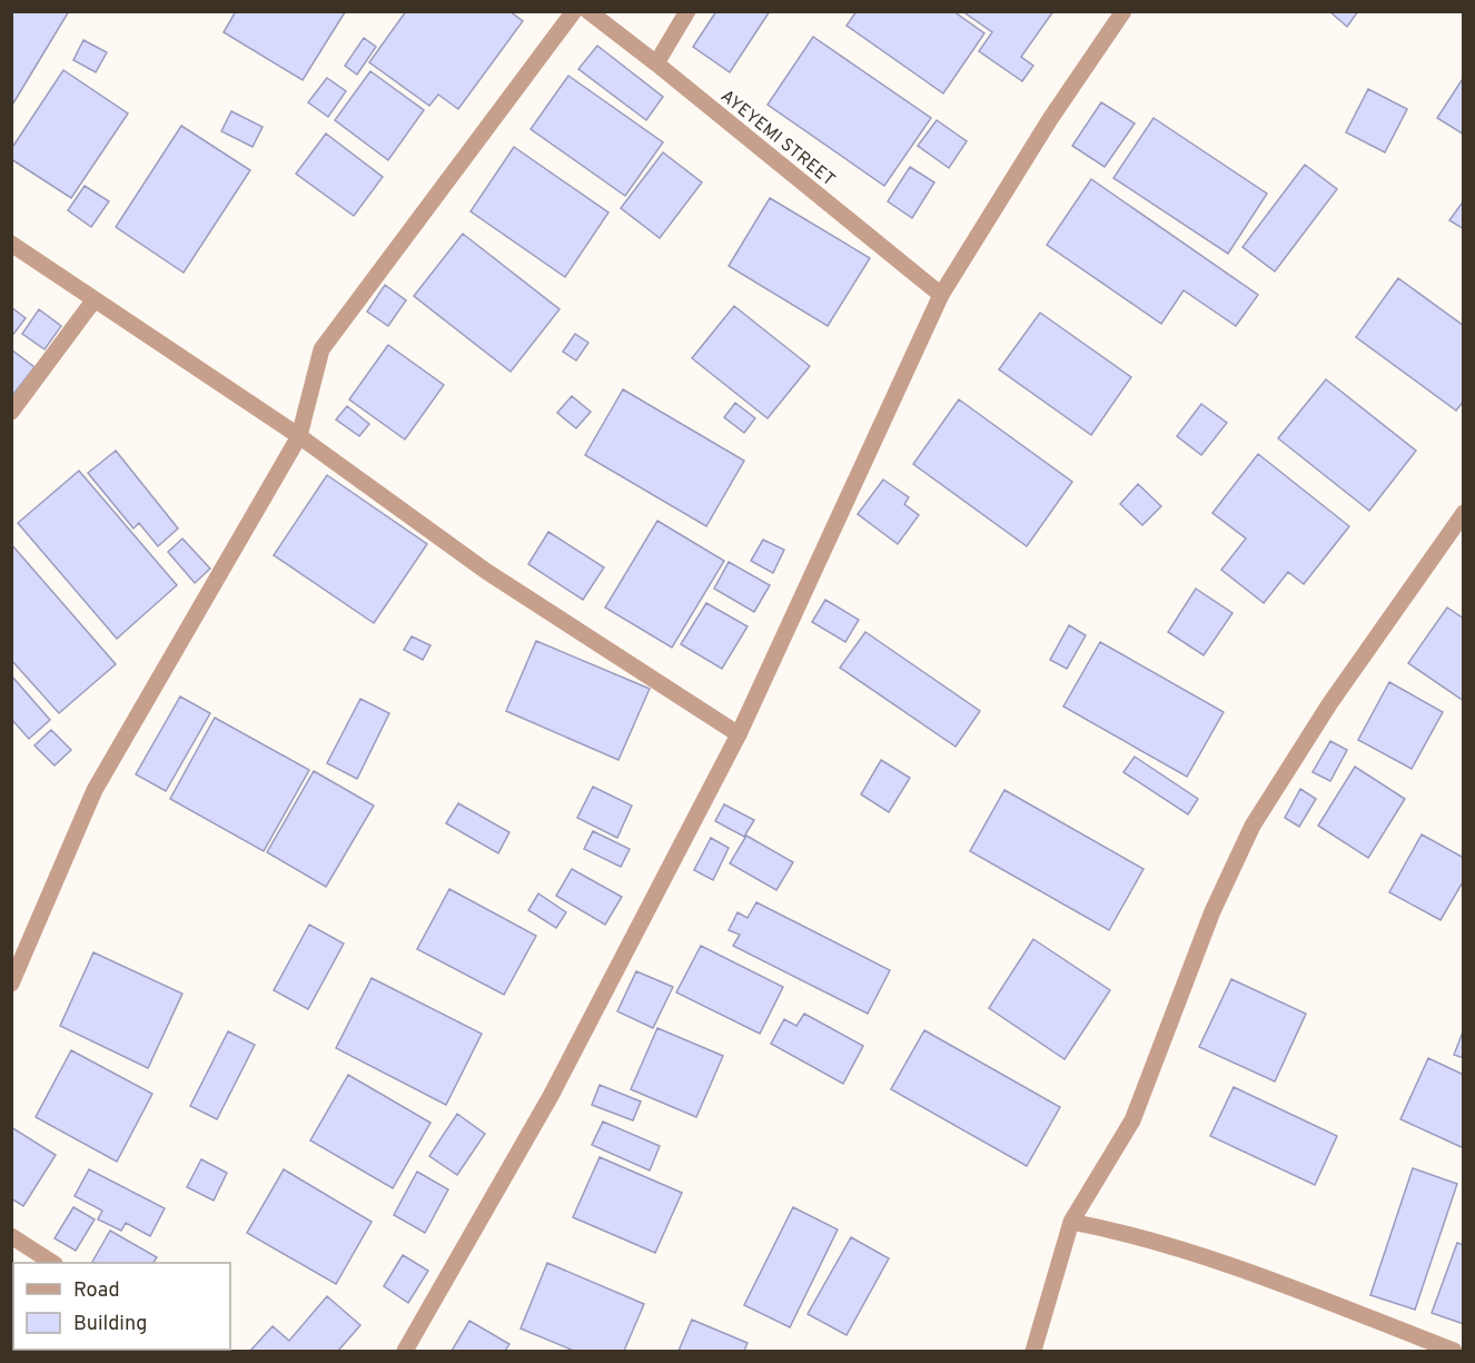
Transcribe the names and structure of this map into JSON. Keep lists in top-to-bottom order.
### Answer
{
  "streets": {
    "street": ["AYEYEMI STREET"]
  },
  "legend": ["Road", "Building"]
}
